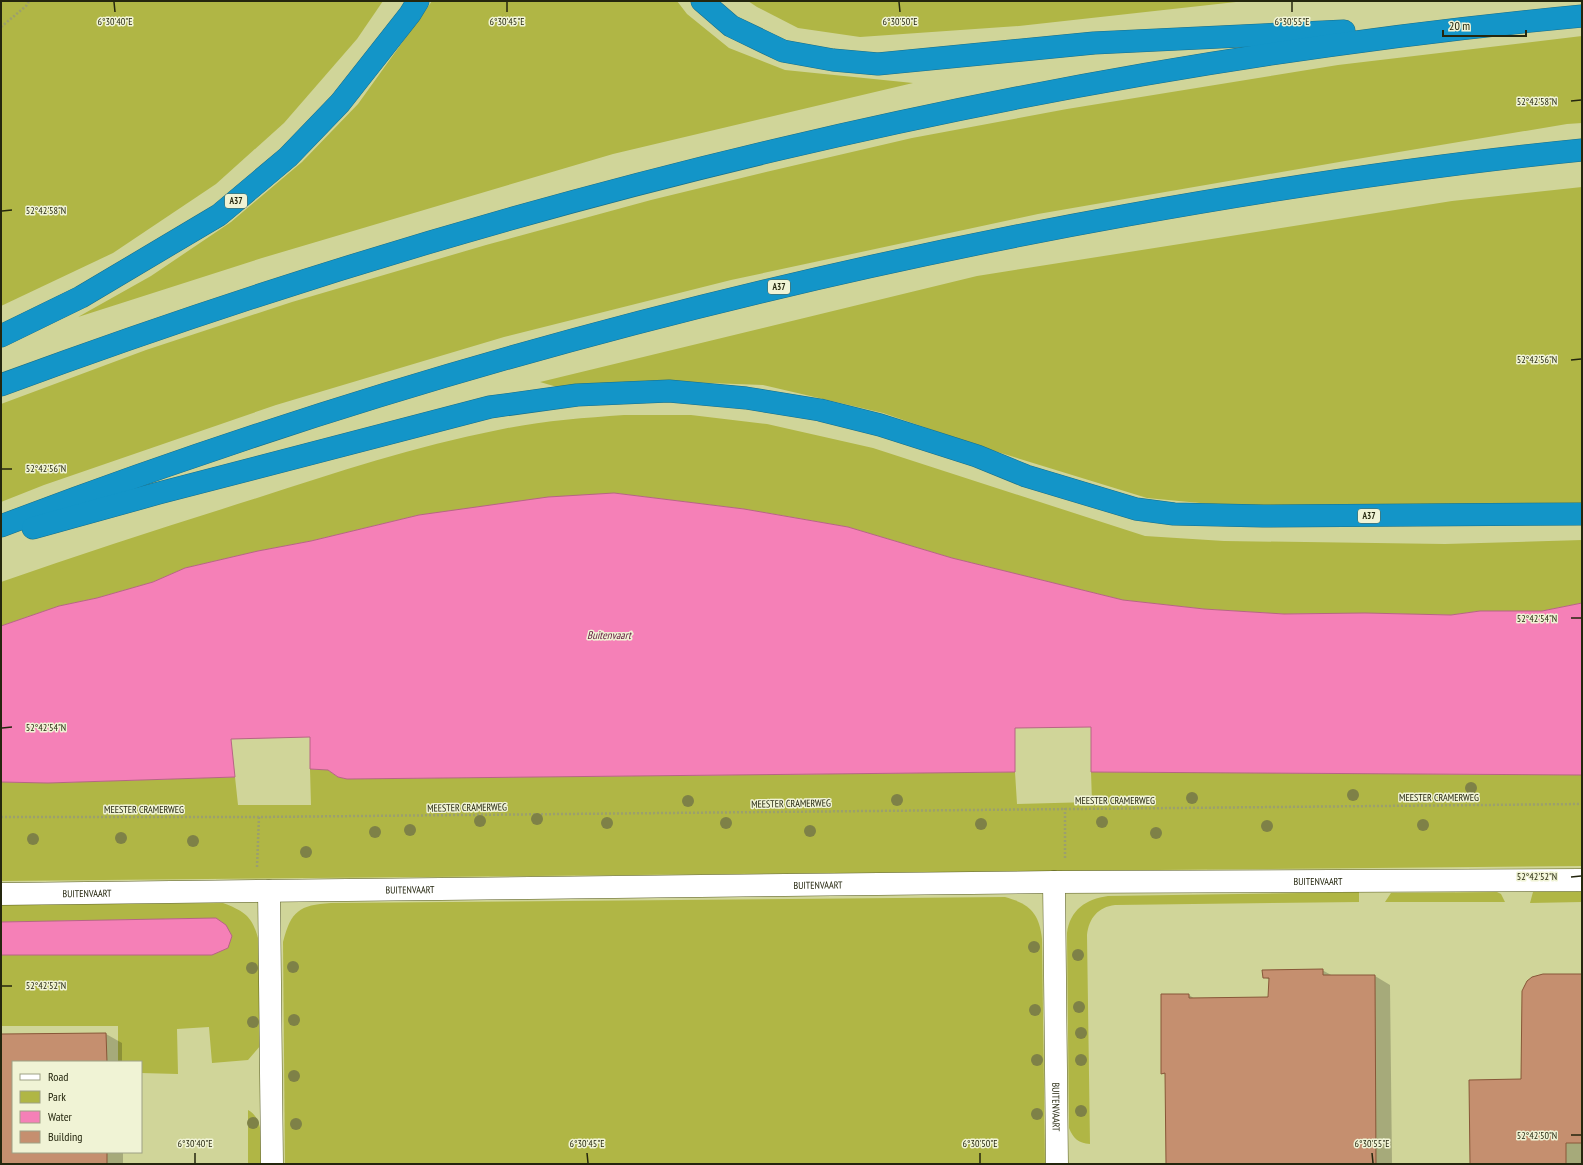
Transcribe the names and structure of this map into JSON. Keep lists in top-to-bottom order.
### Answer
{
  "streets": {
    "highway": ["A37"],
    "street": ["BUITENVAART"],
    "path": ["MEESTER CRAMERWEG"]
  },
  "water": ["Buitenvaart"],
  "legend": [
    "Road",
    "Park",
    "Water",
    "Building"
  ],
  "scale_bar": "20 m",
  "coordinates": [
    "6°30'40\"E",
    "6°30'45\"E",
    "6°30'50\"E",
    "6°30'55\"E",
    "52°42'58\"N",
    "52°42'56\"N",
    "52°42'54\"N",
    "52°42'52\"N",
    "52°42'50\"N"
  ]
}
